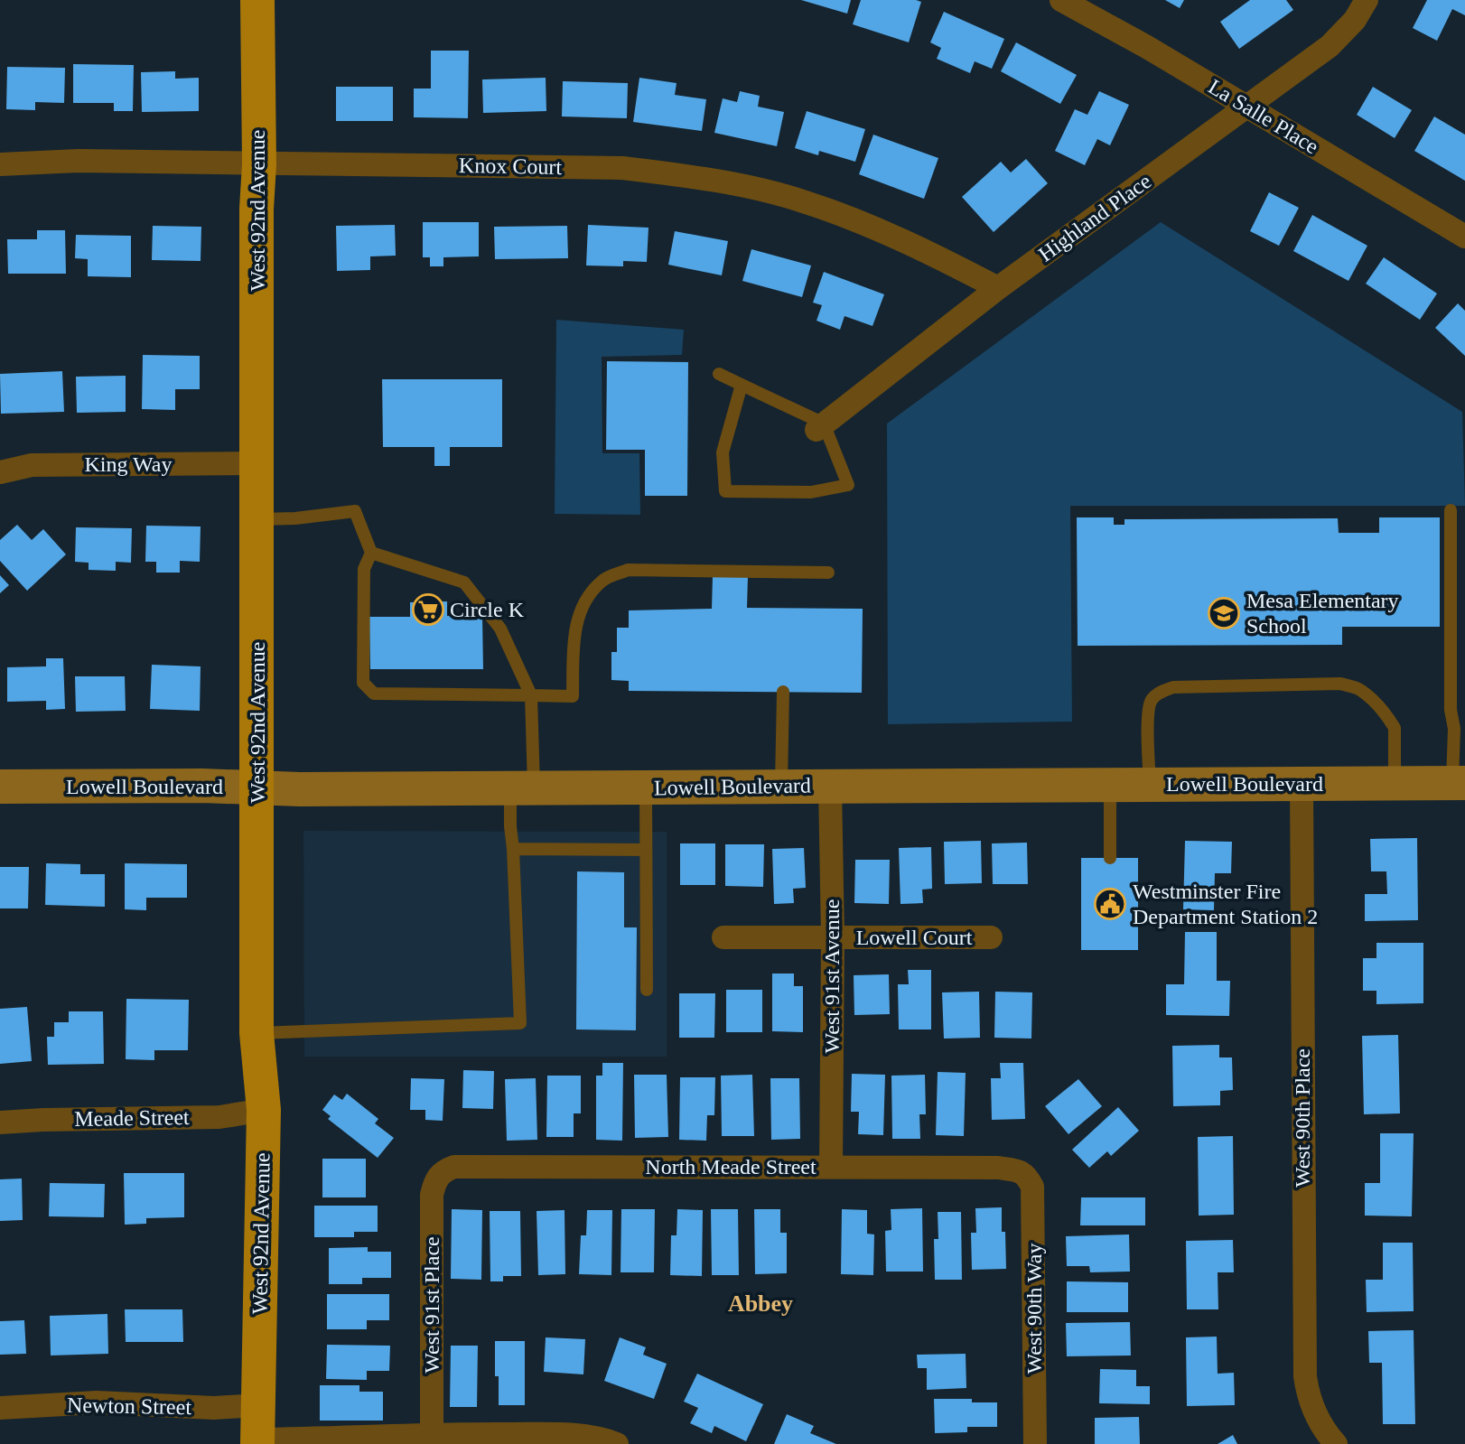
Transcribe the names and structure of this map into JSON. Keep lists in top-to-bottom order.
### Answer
{
  "streets": {
    "main road": ["West 92nd Avenue"],
    "street": [
      "La Salle Place",
      "Knox Court",
      "Highland Place",
      "King Way",
      "Lowell Boulevard",
      "Lowell Court",
      "West 91st Avenue",
      "Meade Street",
      "West 90th Place",
      "North Meade Street",
      "West 91st Place",
      "West 90th Way",
      "Newton Street"
    ]
  },
  "crossings": [
    ["La Salle Place", "Highland Place"],
    ["Knox Court", "West 92nd Avenue"],
    ["Knox Court", "Highland Place"],
    ["West 92nd Avenue", "King Way"],
    ["West 92nd Avenue", "Lowell Boulevard"],
    ["West 92nd Avenue", "Meade Street"],
    ["West 92nd Avenue", "Newton Street"],
    ["Lowell Boulevard", "West 91st Avenue"],
    ["Lowell Boulevard", "West 90th Place"],
    ["Lowell Court", "West 91st Avenue"],
    ["West 91st Avenue", "North Meade Street"],
    ["North Meade Street", "West 91st Place"],
    ["North Meade Street", "West 90th Way"]
  ],
  "districts": ["Abbey"],
  "places": {
    "supermarket": ["Circle K"],
    "school or university": ["Mesa Elementary School"],
    "public building": ["Westminster Fire Department Station 2"]
  }
}
